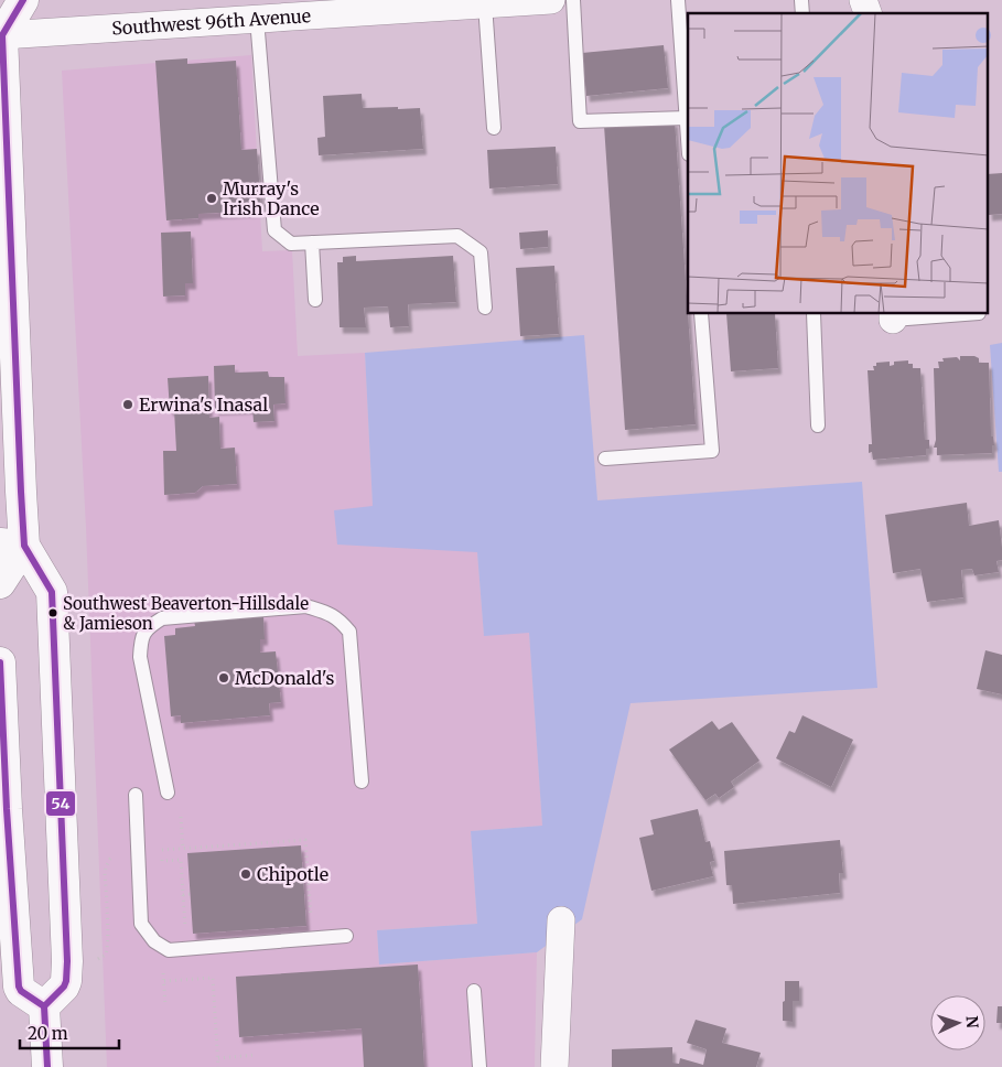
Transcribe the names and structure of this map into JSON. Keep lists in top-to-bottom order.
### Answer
{
  "streets": {
    "street": ["Southwest 96th Avenue"]
  },
  "places": [
    "Murray's Irish Dance",
    "Erwina's Inasal",
    "Southwest Beaverton-Hillsdale & Jamieson",
    "McDonald's",
    "Chipotle"
  ],
  "lines": ["transit line 54"],
  "scale_bar": "20 m",
  "north": "right"
}
